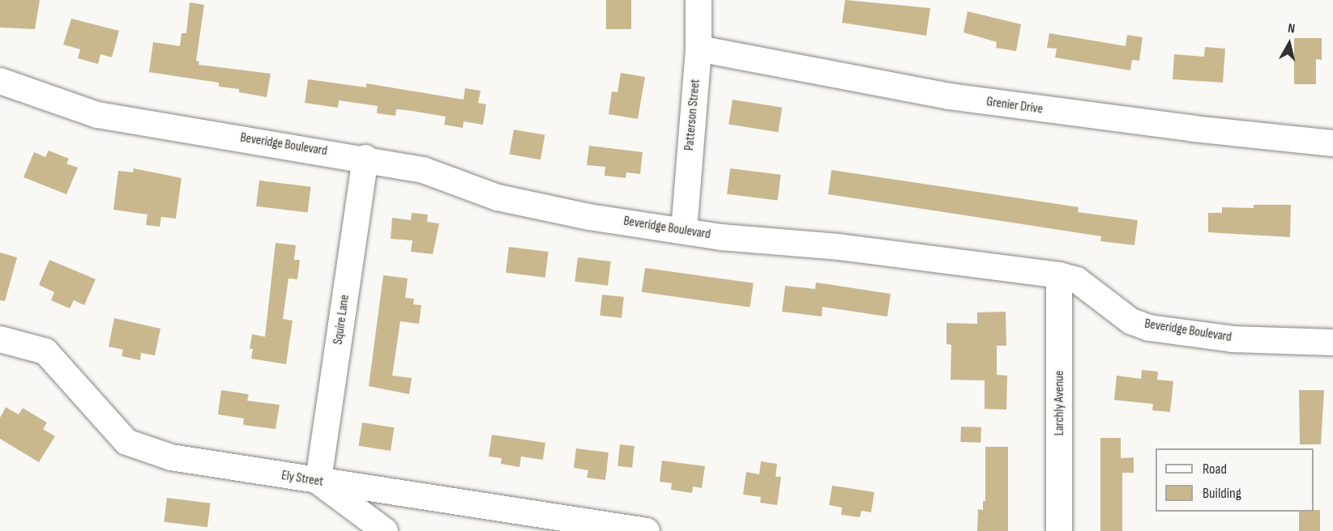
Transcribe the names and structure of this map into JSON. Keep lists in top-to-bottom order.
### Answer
{
  "streets": {
    "street": [
      "Grenier Drive",
      "Patterson Street",
      "Beveridge Boulevard",
      "Squire Lane",
      "Larchly Avenue",
      "Ely Street"
    ]
  },
  "crossings": [
    ["Grenier Drive", "Patterson Street"],
    ["Patterson Street", "Beveridge Boulevard"],
    ["Beveridge Boulevard", "Squire Lane"],
    ["Beveridge Boulevard", "Larchly Avenue"],
    ["Squire Lane", "Ely Street"]
  ],
  "legend": ["Road", "Building"],
  "north": "top"
}
